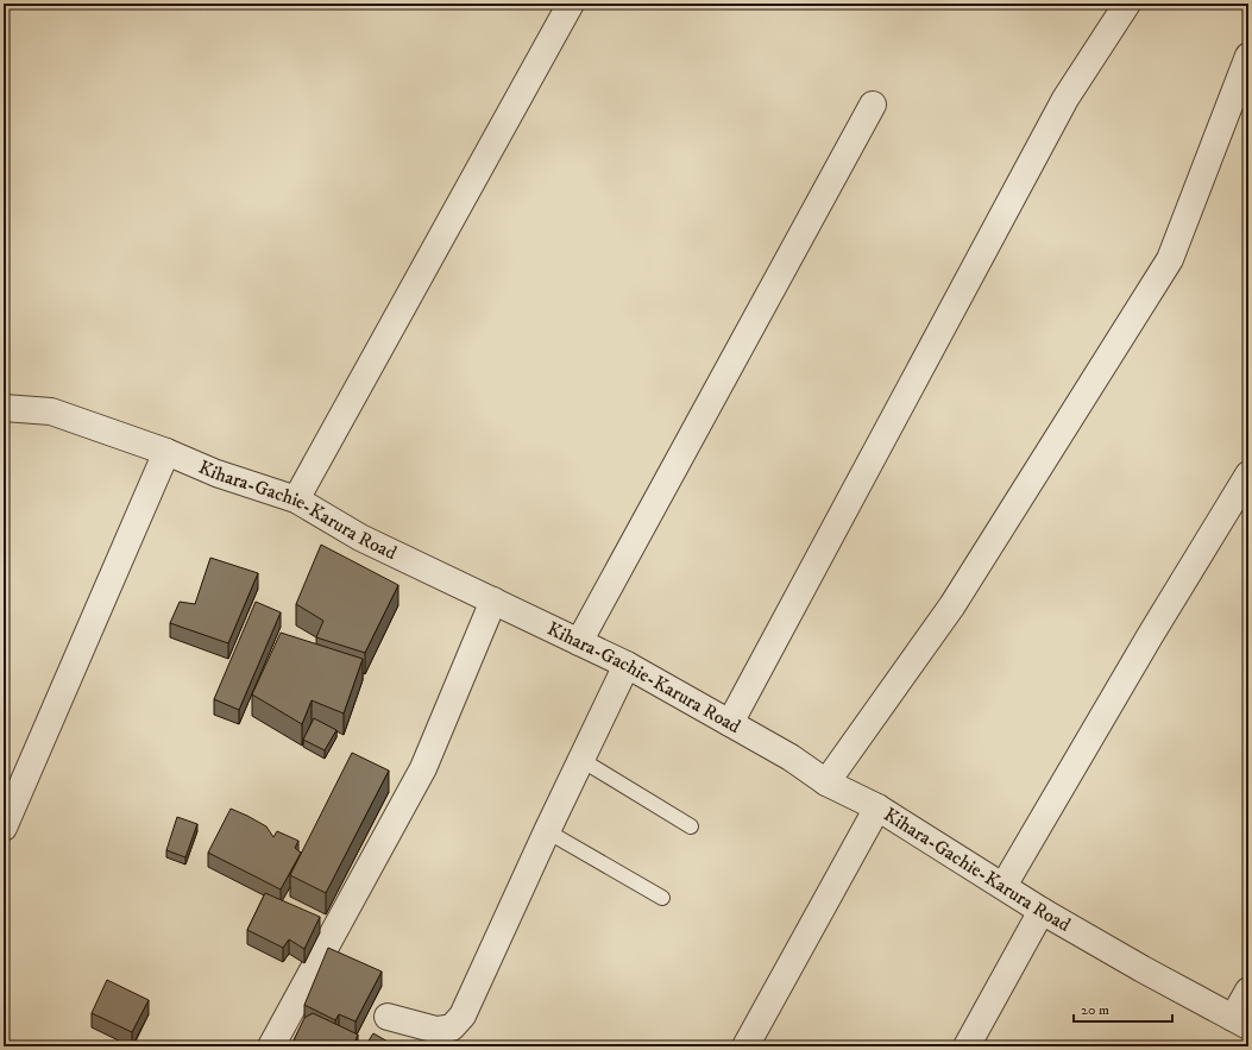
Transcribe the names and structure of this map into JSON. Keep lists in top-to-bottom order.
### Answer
{
  "streets": {
    "street": ["Kihara-Gachie-Karura Road"]
  },
  "scale_bar": "20 m"
}
